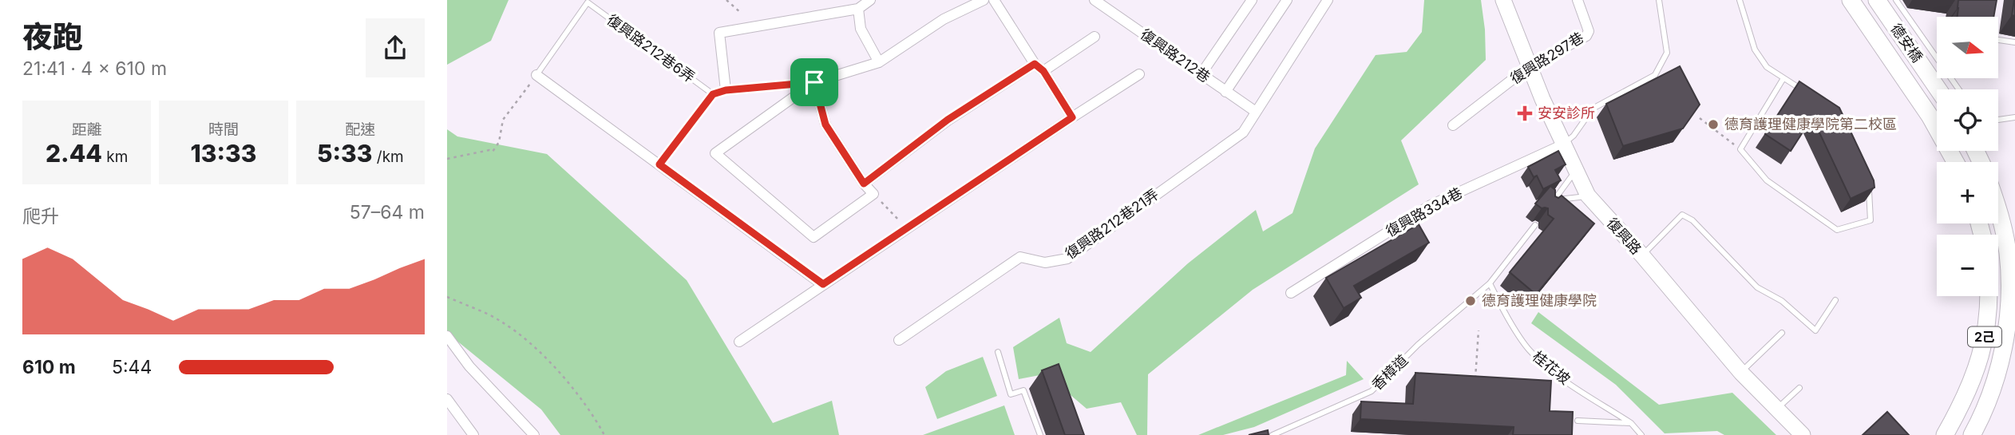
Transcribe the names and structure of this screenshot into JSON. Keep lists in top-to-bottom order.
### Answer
{
  "streets": {
    "main road": ["德安橋", "2己"],
    "street": [
      "復興路212巷",
      "復興路297巷",
      "復興路334巷",
      "復興路212巷21弄",
      "復興路"
    ],
    "lane": ["復興路212巷6弄", "桂花坡", "香樟道"]
  },
  "crossings": [
    ["復興路212巷", "復興路212巷21弄"],
    ["復興路297巷", "復興路"],
    ["復興路334巷", "復興路"],
    ["桂花坡", "香樟道"]
  ],
  "places": {
    "health": ["安安診所"],
    "other": ["德育護理健康學院第二校區", "德育護理健康學院"]
  },
  "north": "right",
  "page": {
    "heading": ["夜跑", "21:41 · 4 × 610 m"],
    "map_buttons": ["+", "−"],
    "stats": [
      ["距離", "2.44 km"],
      ["時間", "13:33"],
      ["配速", "5:33 /km"]
    ],
    "chart": ["爬升", "57–64 m"],
    "list": [
      {
        "name": "610 m",
        "note": "5:44"
      }
    ]
  }
}
